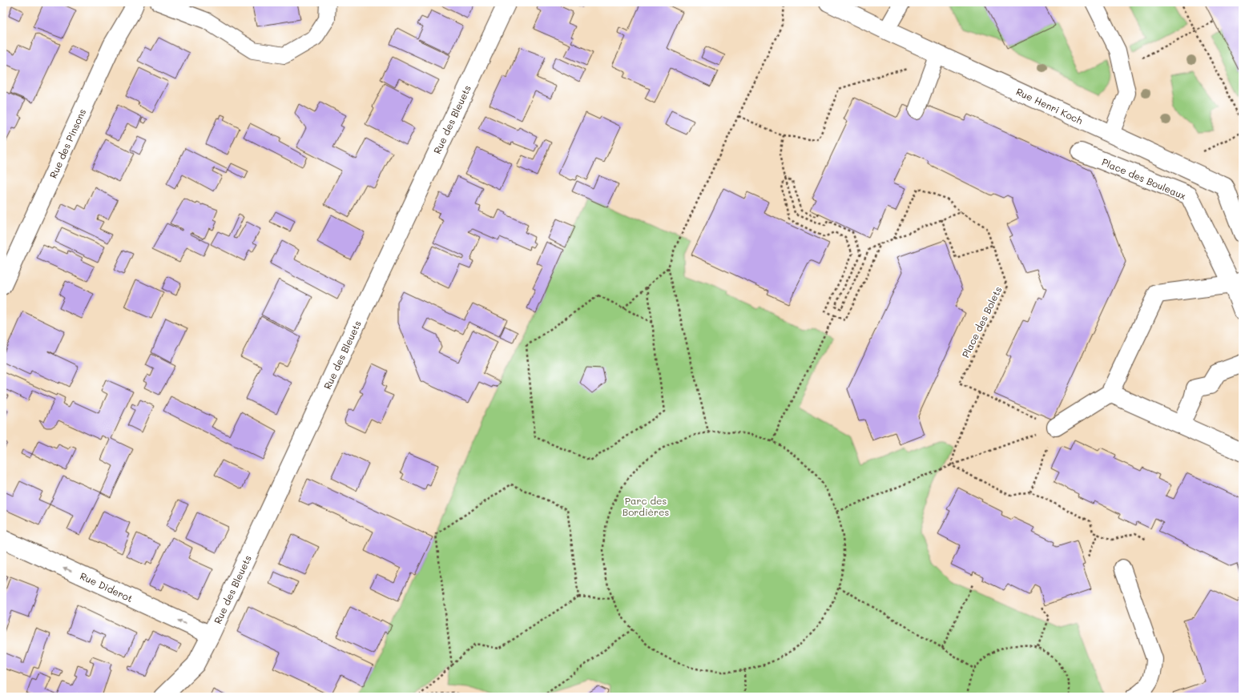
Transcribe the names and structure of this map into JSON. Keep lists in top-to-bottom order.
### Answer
{
  "streets": {
    "street": [
      "Rue Henri Koch",
      "Rue des Bleuets",
      "Rue des Pinsons",
      "Place des Bouleaux",
      "Rue Diderot"
    ],
    "path": ["Place des Bolets"]
  },
  "crossings": [
    ["Rue des Bleuets", "Rue Diderot"]
  ],
  "one_way": ["Rue Diderot"],
  "parks": ["Parc des Bordières"]
}
